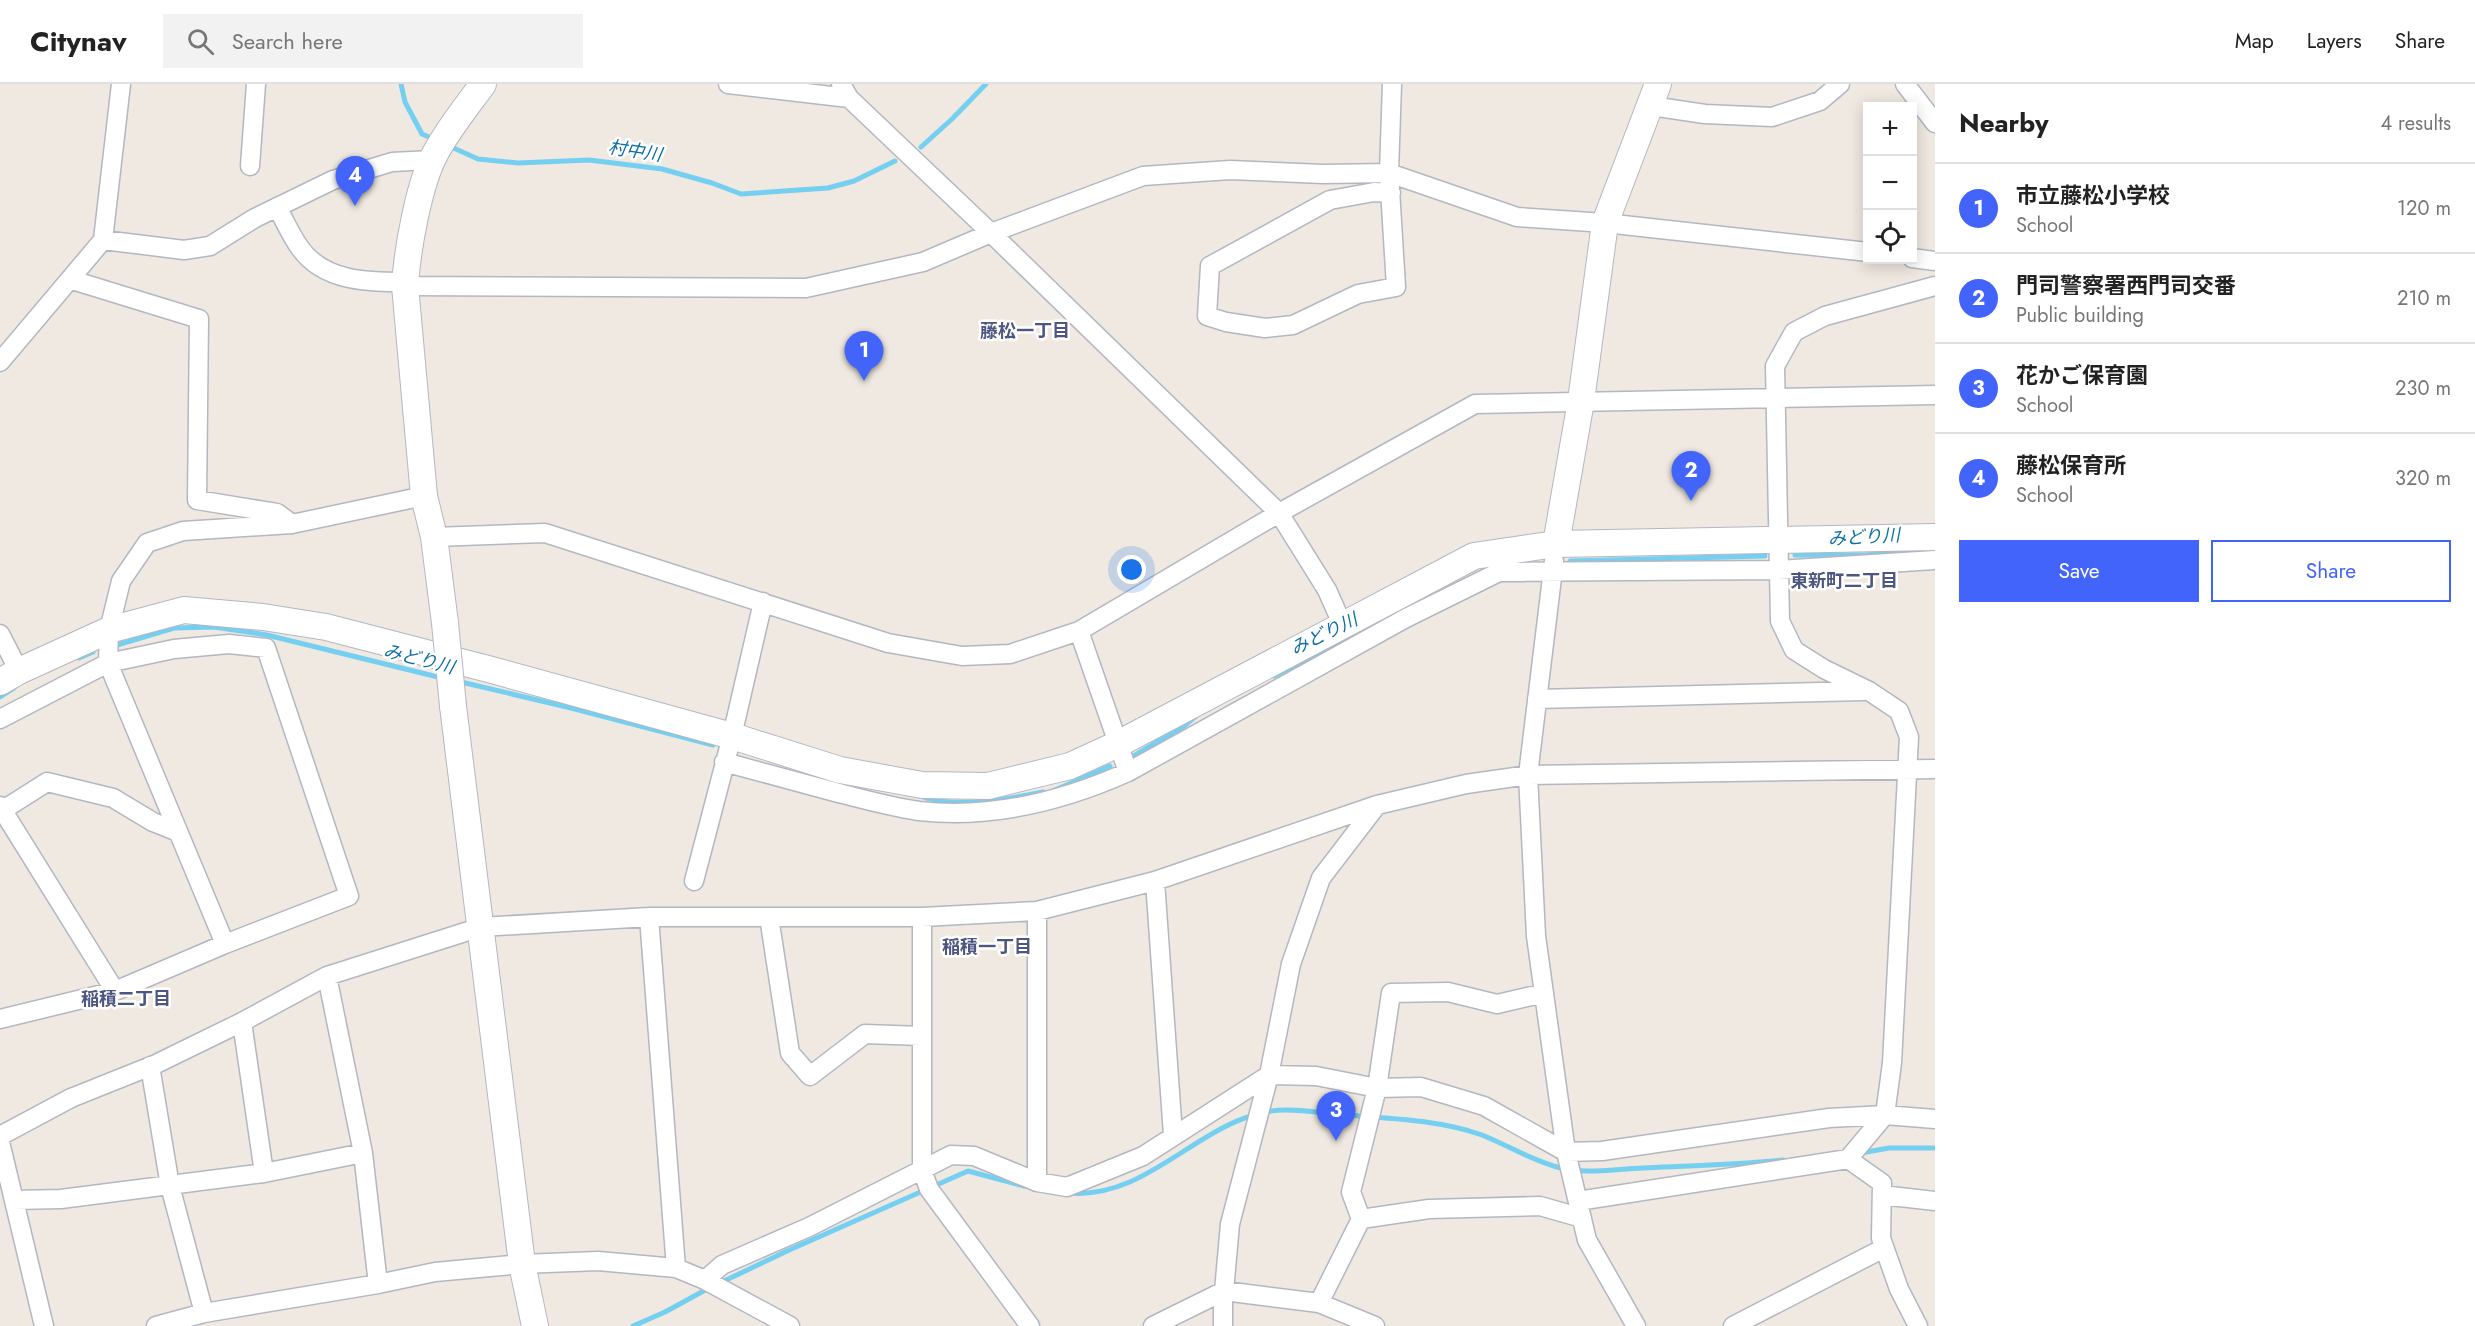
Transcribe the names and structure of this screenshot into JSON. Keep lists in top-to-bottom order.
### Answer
{
  "districts": [
    "藤松一丁目",
    "東新町二丁目",
    "稲積一丁目",
    "稲積二丁目"
  ],
  "water": ["村中川", "みどり川"],
  "page": {
    "header": "Citynav",
    "search": "Search here",
    "nav": ["Map", "Layers", "Share"],
    "heading": ["Nearby", "4 results"],
    "map_buttons": ["+", "−"],
    "pins": [
      "4",
      "1",
      "2",
      "3"
    ],
    "list": [
      {
        "mark": "1",
        "name": "市立藤松小学校",
        "note": "School",
        "value": "120 m"
      },
      {
        "mark": "2",
        "name": "門司警察署西門司交番",
        "note": "Public building",
        "value": "210 m"
      },
      {
        "mark": "3",
        "name": "花かご保育園",
        "note": "School",
        "value": "230 m"
      },
      {
        "mark": "4",
        "name": "藤松保育所",
        "note": "School",
        "value": "320 m"
      }
    ],
    "buttons": ["Save", "Share"]
  }
}
